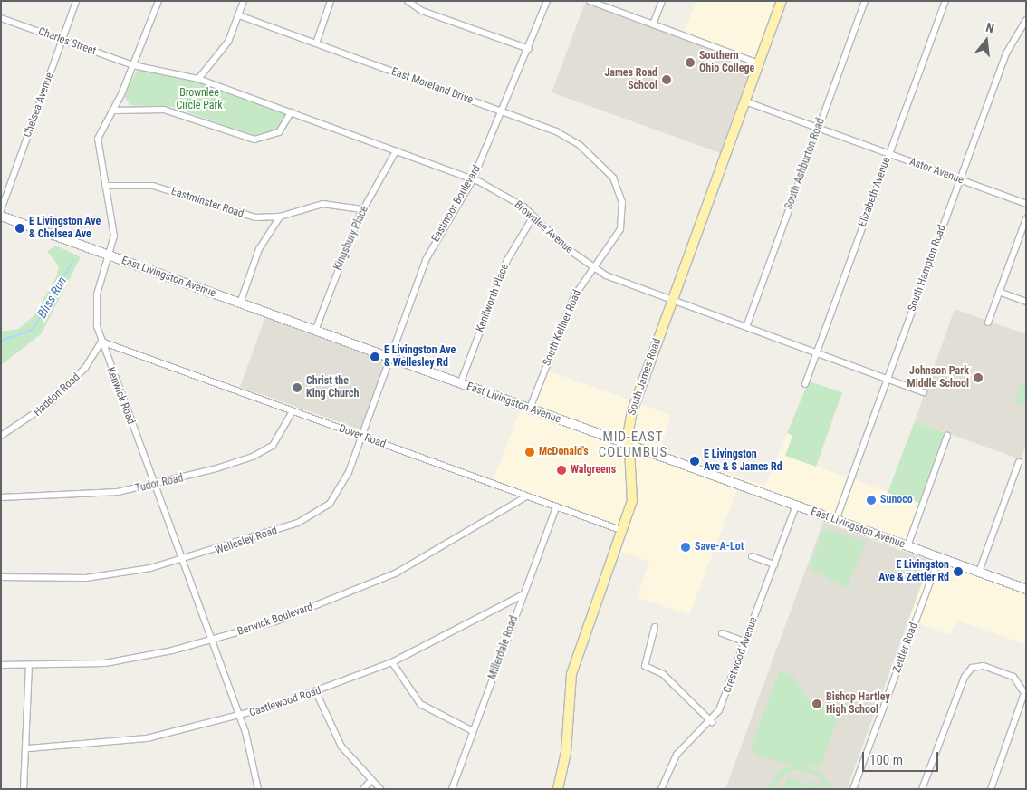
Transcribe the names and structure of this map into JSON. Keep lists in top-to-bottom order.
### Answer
{
  "streets": {
    "main road": ["East Livingston Avenue", "South James Road"],
    "street": [
      "Charles Street",
      "East Moreland Drive",
      "Chelsea Avenue",
      "South Ashburton Road",
      "Astor Avenue",
      "Elizabeth Avenue",
      "Eastminster Road",
      "Eastmoor Boulevard",
      "Brownlee Avenue",
      "Kingsbury Place",
      "South Hampton Road",
      "Kenilworth Place",
      "South Kellner Road",
      "Haddon Road",
      "Kenwick Road",
      "Dover Road",
      "Tudor Road",
      "Wellesley Road",
      "Berwick Boulevard",
      "Millerdale Road",
      "Zettler Road",
      "Crestwood Avenue",
      "Castlewood Road"
    ]
  },
  "crossings": [
    ["Charles Street", "Chelsea Avenue"],
    ["Charles Street", "Brownlee Avenue"],
    ["Charles Street", "Kenwick Road"],
    ["East Moreland Drive", "Eastmoor Boulevard"],
    ["East Moreland Drive", "South Kellner Road"],
    ["South Ashburton Road", "Astor Avenue"],
    ["South Ashburton Road", "Brownlee Avenue"],
    ["Astor Avenue", "Elizabeth Avenue"],
    ["Astor Avenue", "South Hampton Road"],
    ["Astor Avenue", "South James Road"],
    ["Elizabeth Avenue", "Brownlee Avenue"],
    ["Eastminster Road", "Kingsbury Place"],
    ["Eastminster Road", "Kenwick Road"],
    ["Eastmoor Boulevard", "Brownlee Avenue"],
    ["Eastmoor Boulevard", "East Livingston Avenue"],
    ["Eastmoor Boulevard", "Wellesley Road"],
    ["Brownlee Avenue", "Kingsbury Place"],
    ["Brownlee Avenue", "South Hampton Road"],
    ["Brownlee Avenue", "Kenilworth Place"],
    ["Brownlee Avenue", "South Kellner Road"],
    ["Brownlee Avenue", "South James Road"],
    ["Brownlee Avenue", "Kenwick Road"],
    ["Kingsbury Place", "East Livingston Avenue"],
    ["South Hampton Road", "East Livingston Avenue"],
    ["East Livingston Avenue", "Kenilworth Place"],
    ["East Livingston Avenue", "South Kellner Road"],
    ["East Livingston Avenue", "South James Road"],
    ["East Livingston Avenue", "Kenwick Road"],
    ["East Livingston Avenue", "Wellesley Road"],
    ["East Livingston Avenue", "Zettler Road"],
    ["East Livingston Avenue", "Crestwood Avenue"],
    ["South James Road", "Dover Road"],
    ["Haddon Road", "Kenwick Road"],
    ["Haddon Road", "Dover Road"],
    ["Kenwick Road", "Dover Road"],
    ["Kenwick Road", "Tudor Road"],
    ["Kenwick Road", "Wellesley Road"],
    ["Kenwick Road", "Berwick Boulevard"],
    ["Kenwick Road", "Castlewood Road"],
    ["Dover Road", "Tudor Road"],
    ["Dover Road", "Wellesley Road"],
    ["Dover Road", "Berwick Boulevard"],
    ["Dover Road", "Millerdale Road"],
    ["Millerdale Road", "Castlewood Road"]
  ],
  "districts": ["MID-EAST COLUMBUS"],
  "water": ["Bliss Run"],
  "parks": ["Brownlee Circle Park"],
  "places": [
    "Southern Ohio College",
    "James Road School",
    "E Livingston Ave & Chelsea Ave",
    "E Livingston Ave & Wellesley Rd",
    "Johnson Park Middle School",
    "Christ the King Church",
    "McDonald's",
    "E Livingston Ave & S James Rd",
    "Walgreens",
    "Sunoco",
    "Save-A-Lot",
    "E Livingston Ave & Zettler Rd",
    "Bishop Hartley High School"
  ],
  "scale_bar": "100 m",
  "north": "top"
}
